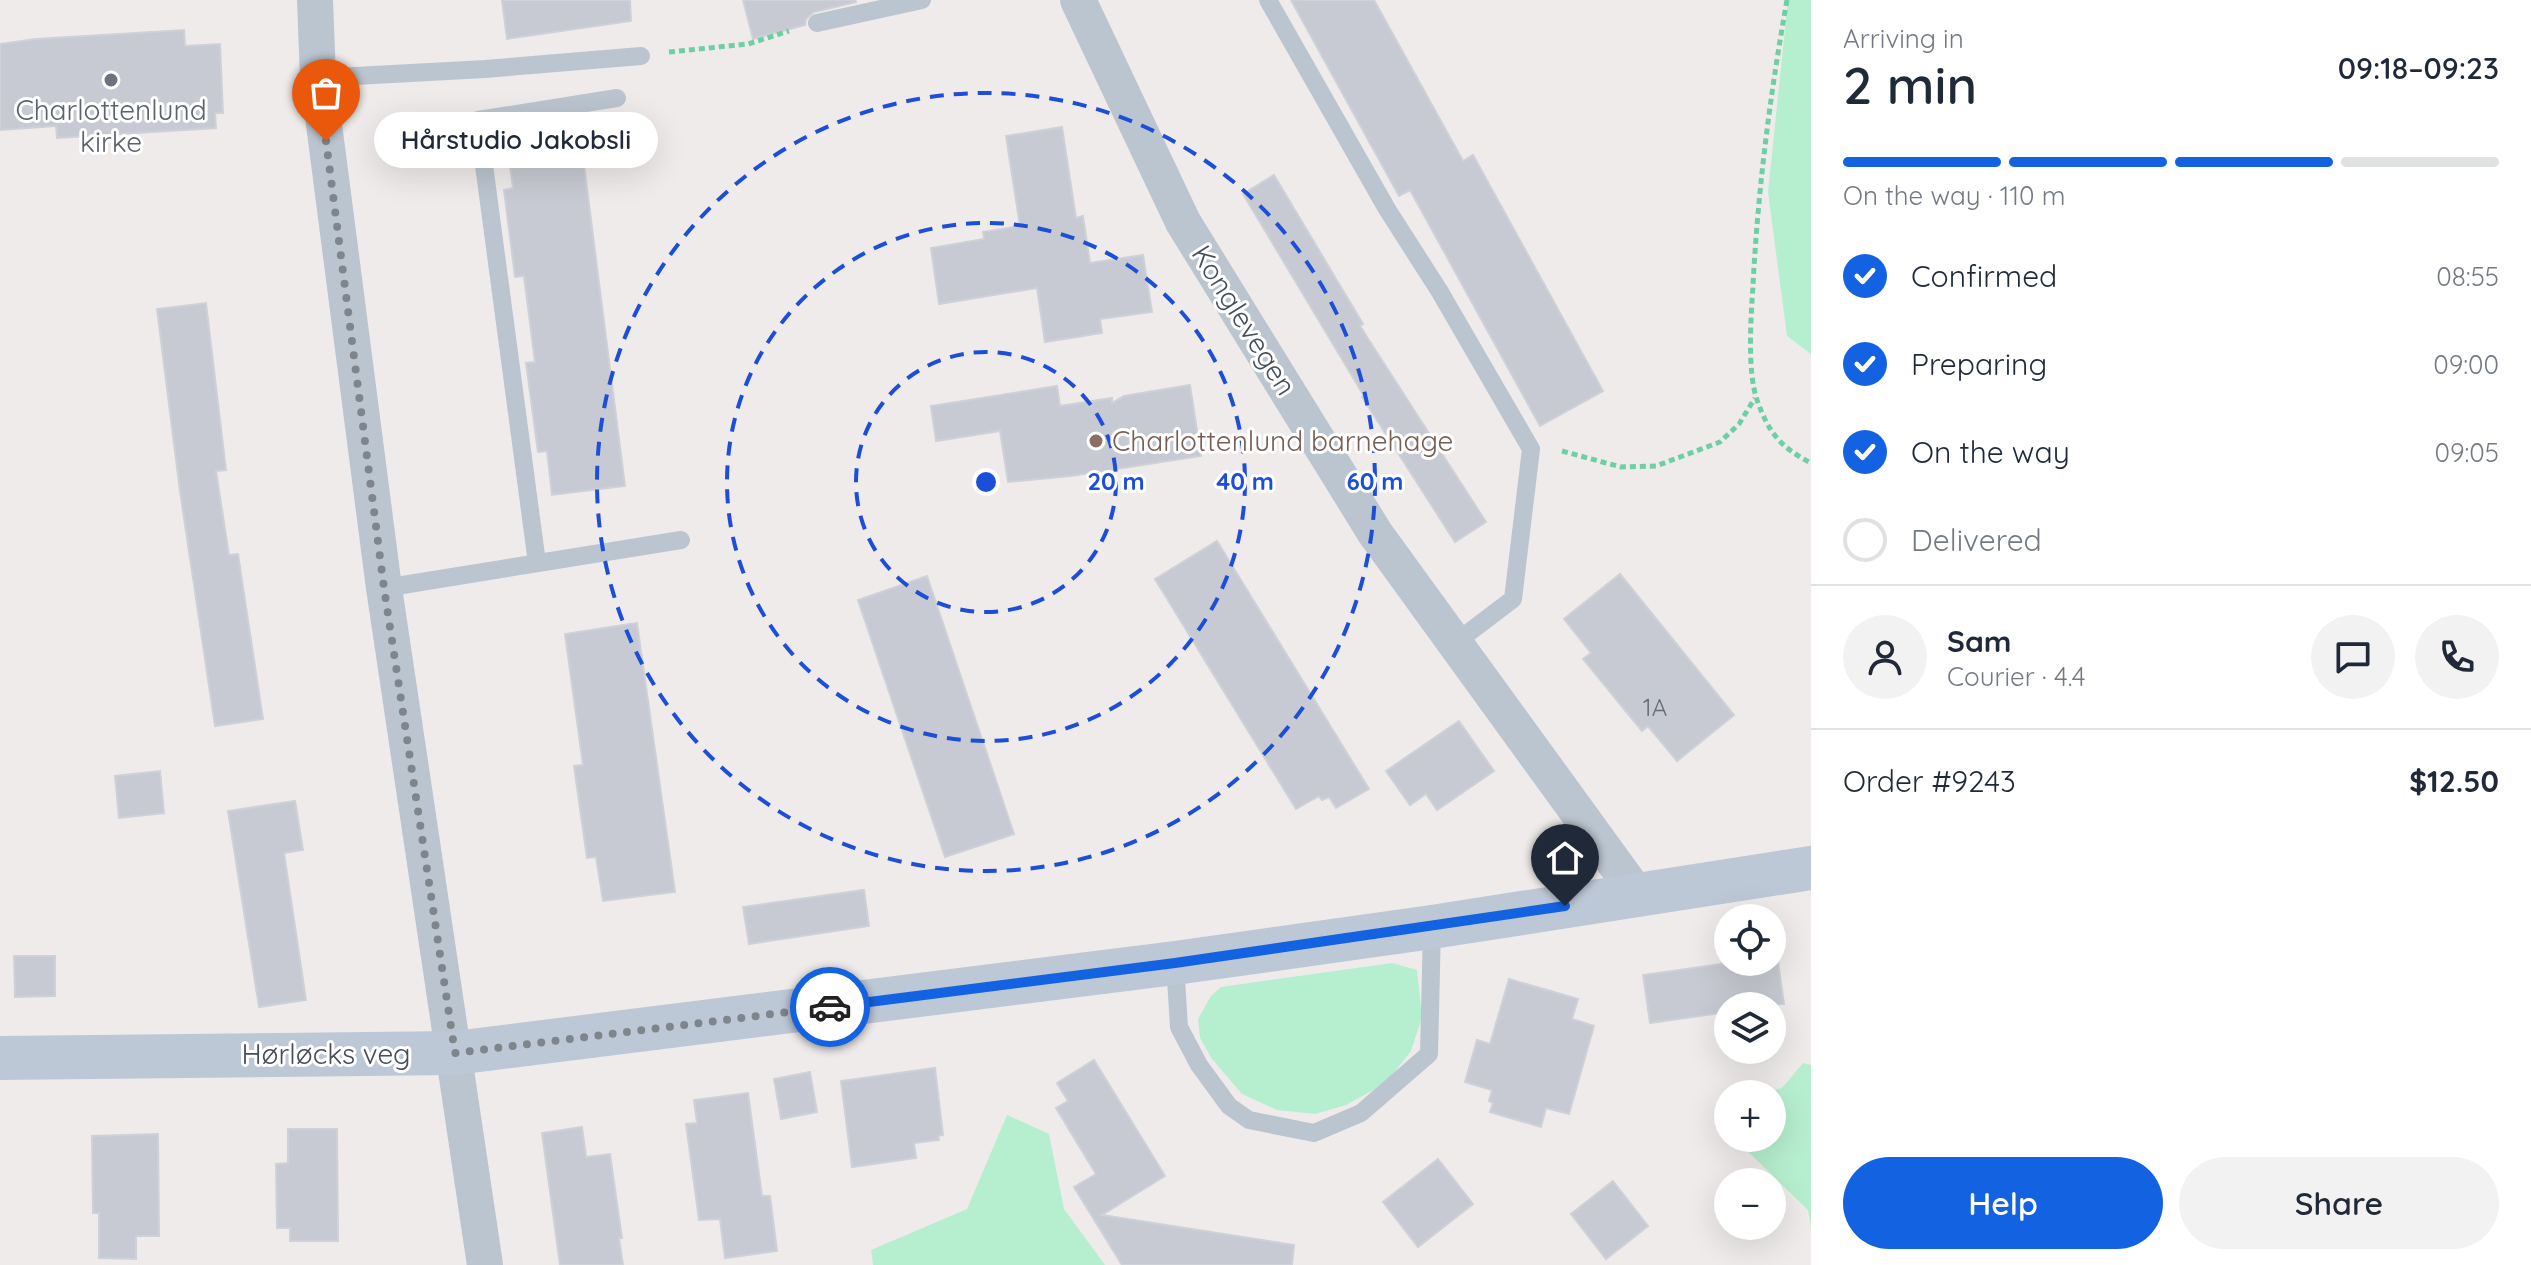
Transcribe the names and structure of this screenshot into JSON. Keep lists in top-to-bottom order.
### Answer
{
  "streets": {
    "street": ["Konglevegen", "Hørløcks veg"]
  },
  "crossings": [
    ["Konglevegen", "Hørløcks veg"]
  ],
  "places": ["Charlottenlund kirke", "Hårstudio Jakobsli", "Charlottenlund barnehage"],
  "house_numbers": ["1A"],
  "page": {
    "heading": ["2 min", "Arriving in", "09:18–09:23"],
    "panel": [
      "Sam",
      "Courier · 4.4",
      "Order #9243",
      "$12.50"
    ],
    "bubble": "Hårstudio Jakobsli",
    "bar": "On the way · 110 m",
    "list": [
      ["Confirmed", "08:55"],
      ["Preparing", "09:00"],
      ["On the way", "09:05"],
      "Delivered"
    ],
    "map_buttons": ["+", "−"],
    "buttons": ["Help", "Share"]
  },
  "rings": ["20 m", "40 m", "60 m"]
}
